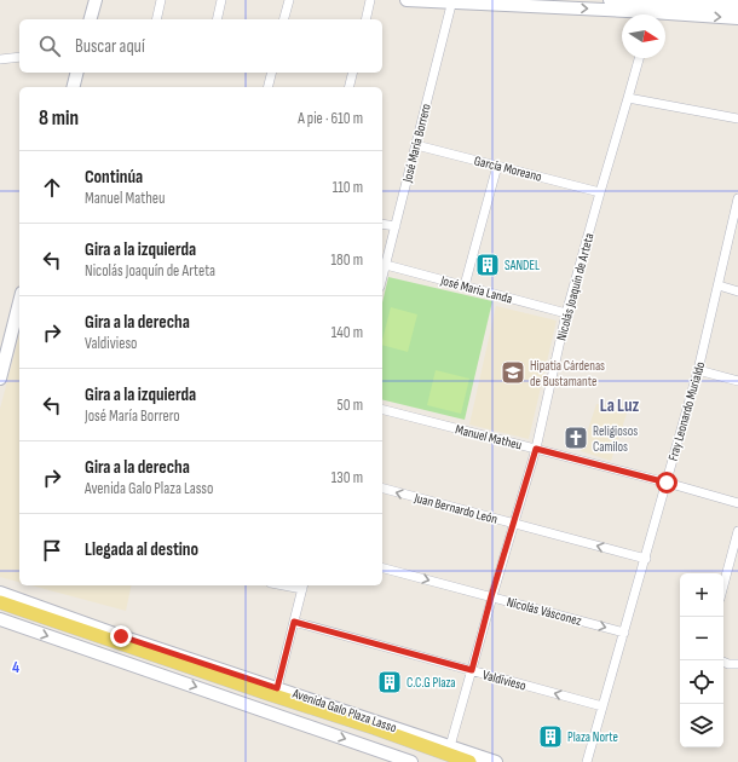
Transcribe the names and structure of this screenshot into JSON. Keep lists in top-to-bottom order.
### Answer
{
  "streets": {
    "main road": ["Avenida Galo Plaza Lasso"],
    "street": [
      "José María Borrero",
      "García Moreano",
      "Nicolás Joaquín de Arteta",
      "José María Landa",
      "Fray Leonardo Murialdo",
      "Manuel Matheu",
      "Juan Bernardo León",
      "Nicolás Vásconez",
      "Valdivieso"
    ]
  },
  "crossings": [
    ["José María Borrero", "García Moreano"],
    ["José María Borrero", "José María Landa"],
    ["García Moreano", "Nicolás Joaquín de Arteta"],
    ["Nicolás Joaquín de Arteta", "José María Landa"],
    ["Nicolás Joaquín de Arteta", "Manuel Matheu"],
    ["Nicolás Joaquín de Arteta", "Juan Bernardo León"],
    ["Nicolás Joaquín de Arteta", "Nicolás Vásconez"],
    ["Nicolás Joaquín de Arteta", "Valdivieso"],
    ["Nicolás Joaquín de Arteta", "Avenida Galo Plaza Lasso"],
    ["Fray Leonardo Murialdo", "Manuel Matheu"],
    ["Fray Leonardo Murialdo", "Juan Bernardo León"],
    ["Fray Leonardo Murialdo", "Nicolás Vásconez"],
    ["Fray Leonardo Murialdo", "Valdivieso"]
  ],
  "one_way": ["Juan Bernardo León", "Nicolás Vásconez", "Valdivieso"],
  "districts": ["La Luz"],
  "places": {
    "building": ["SANDEL", "C.C.G Plaza", "Plaza Norte"],
    "school or university": ["Hipatia Cárdenas de Bustamante"],
    "church": ["Religiosos Camilos"]
  },
  "north": "right",
  "page": {
    "search": "Buscar aquí",
    "heading": ["8 min", "A pie · 610 m"],
    "list": [
      ["Continúa", "Manuel Matheu", "110 m"],
      ["Gira a la izquierda", "Nicolás Joaquín de Arteta", "180 m"],
      ["Gira a la derecha", "Valdivieso", "140 m"],
      ["Gira a la izquierda", "José María Borrero", "50 m"],
      ["Gira a la derecha", "Avenida Galo Plaza Lasso", "130 m"],
      "Llegada al destino"
    ],
    "map_buttons": ["+", "−"]
  },
  "grid": {
    "rows": ["4"]
  }
}
